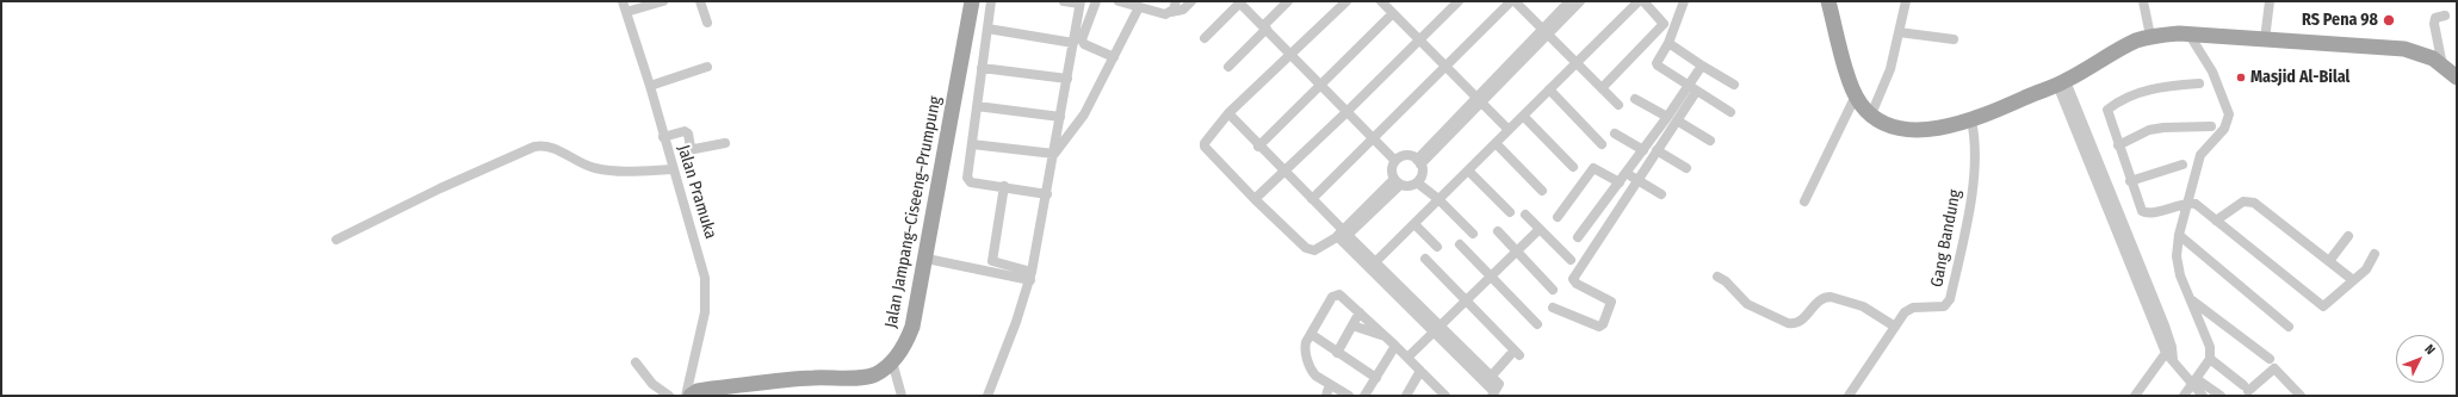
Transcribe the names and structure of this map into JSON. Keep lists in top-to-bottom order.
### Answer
{
  "streets": {
    "main road": ["Jalan Jampang–Ciseeng–Prumpung"],
    "street": ["Jalan Pramuka", "Gang Bandung"]
  },
  "places": ["RS Pena 98", "Masjid Al-Bilal"],
  "north": "top right"
}
